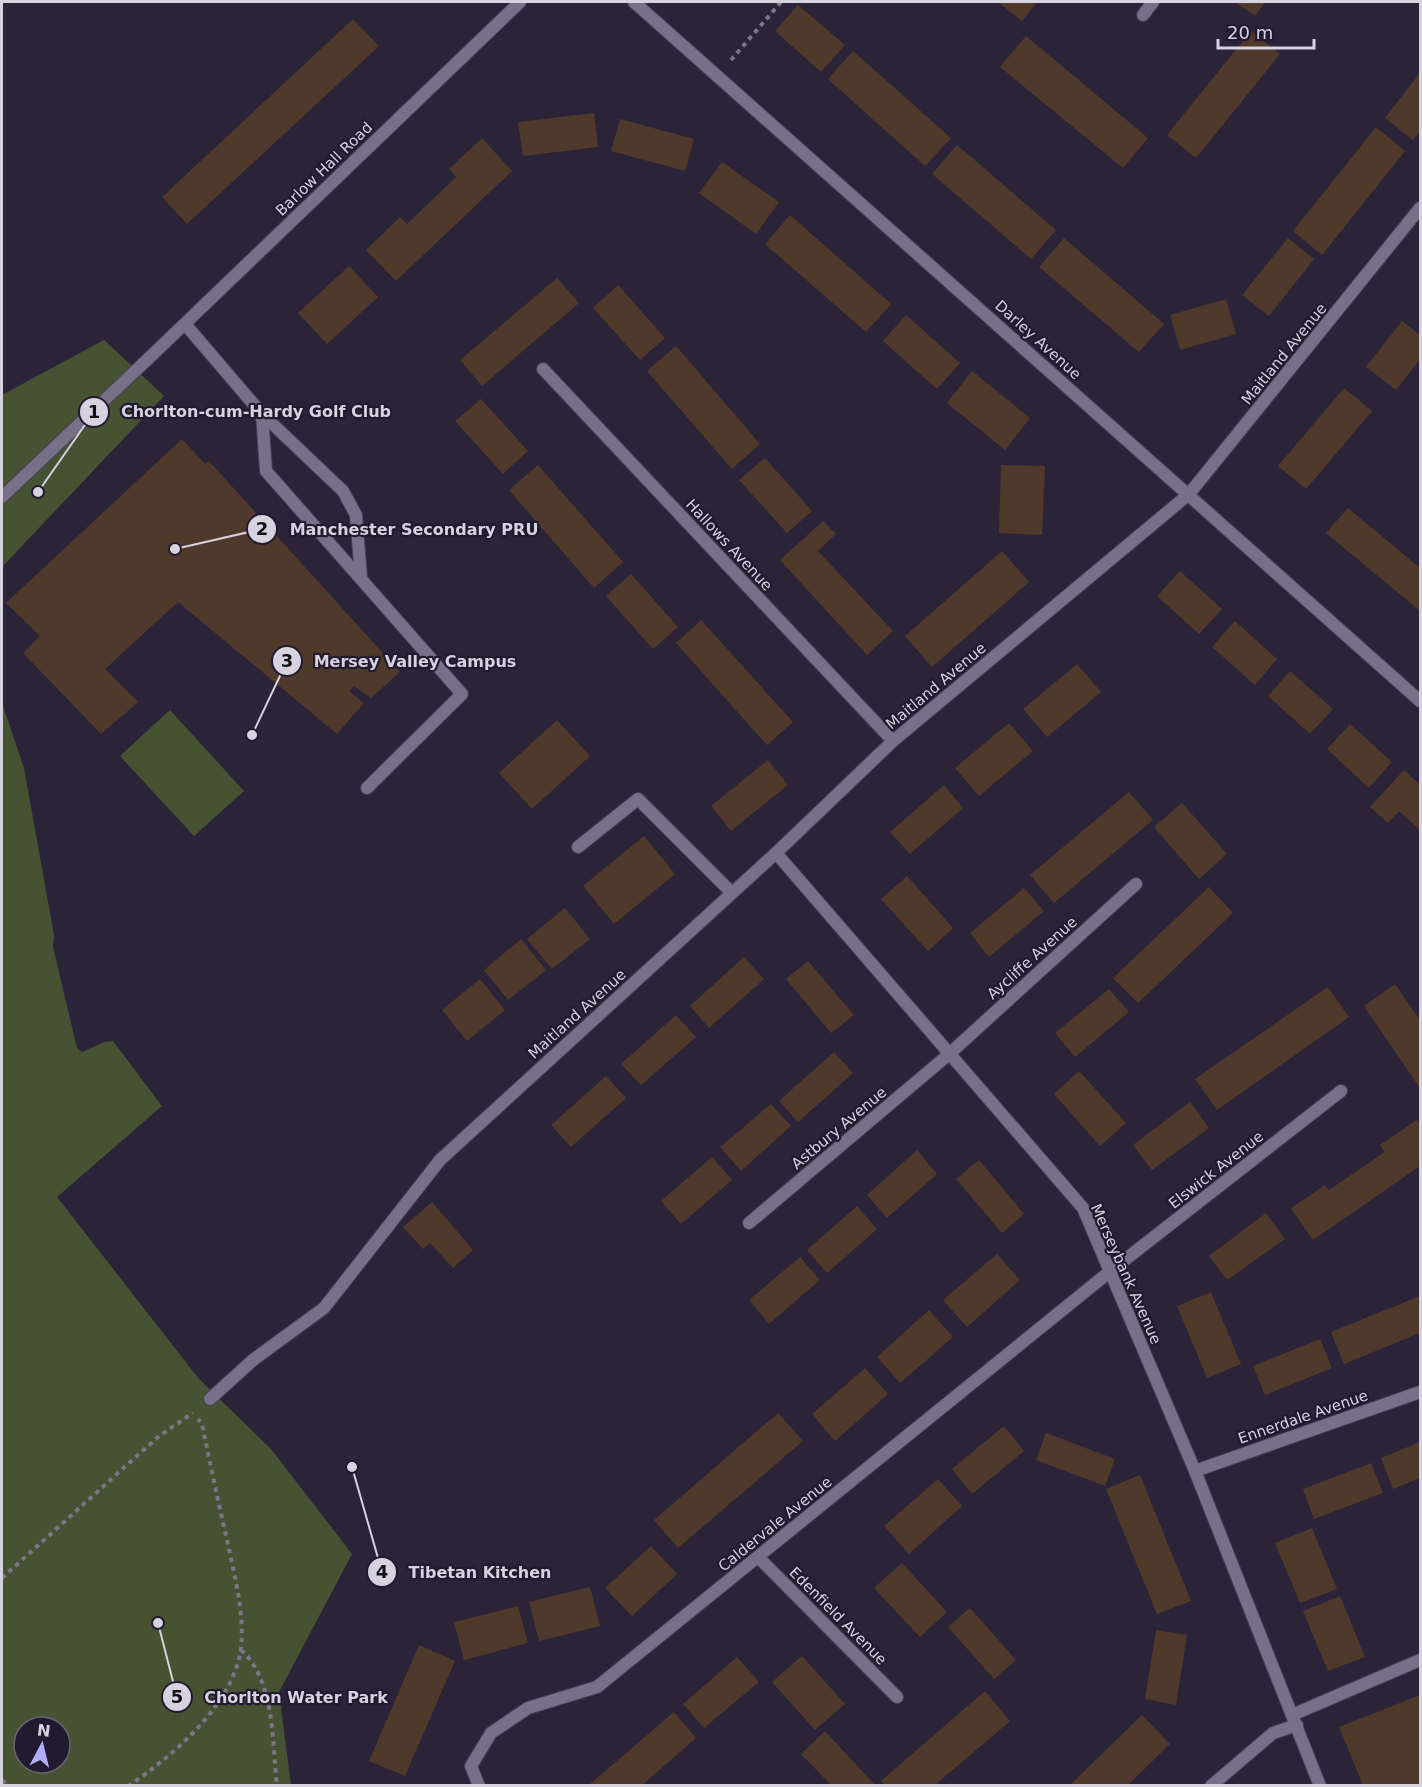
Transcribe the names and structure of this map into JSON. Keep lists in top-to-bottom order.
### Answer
{
  "streets": {
    "street": [
      "Barlow Hall Road",
      "Darley Avenue",
      "Maitland Avenue",
      "Hallows Avenue",
      "Aycliffe Avenue",
      "Astbury Avenue",
      "Elswick Avenue",
      "Merseybank Avenue",
      "Ennerdale Avenue",
      "Caldervale Avenue",
      "Edenfield Avenue"
    ]
  },
  "crossings": [
    ["Darley Avenue", "Maitland Avenue"],
    ["Maitland Avenue", "Hallows Avenue"],
    ["Maitland Avenue", "Merseybank Avenue"],
    ["Aycliffe Avenue", "Astbury Avenue"],
    ["Aycliffe Avenue", "Merseybank Avenue"],
    ["Astbury Avenue", "Merseybank Avenue"],
    ["Elswick Avenue", "Merseybank Avenue"],
    ["Elswick Avenue", "Caldervale Avenue"],
    ["Merseybank Avenue", "Ennerdale Avenue"],
    ["Merseybank Avenue", "Caldervale Avenue"],
    ["Caldervale Avenue", "Edenfield Avenue"]
  ],
  "places": [
    "Chorlton-cum-Hardy Golf Club",
    "Manchester Secondary PRU",
    "Mersey Valley Campus",
    "Tibetan Kitchen",
    "Chorlton Water Park"
  ],
  "scale_bar": "20 m",
  "north": "top"
}
